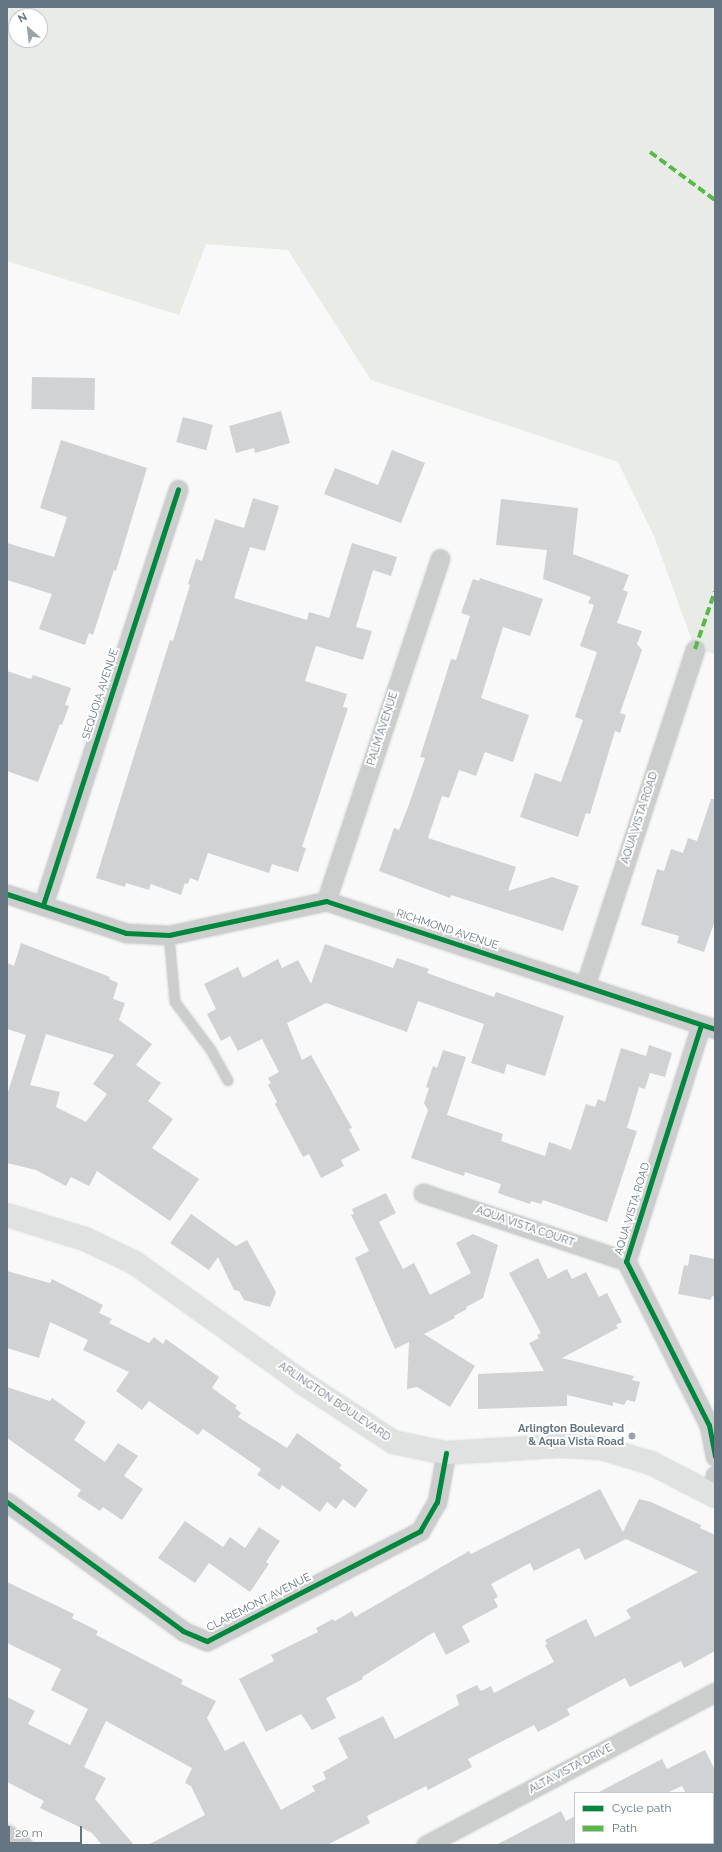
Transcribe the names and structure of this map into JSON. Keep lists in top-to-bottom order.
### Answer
{
  "streets": {
    "main road": ["ARLINGTON BOULEVARD"],
    "street": [
      "SEQUOIA AVENUE",
      "PALM AVENUE",
      "AQUA VISTA ROAD",
      "RICHMOND AVENUE",
      "AQUA VISTA COURT",
      "CLAREMONT AVENUE",
      "ALTA VISTA DRIVE"
    ]
  },
  "crossings": [
    ["PALM AVENUE", "RICHMOND AVENUE"],
    ["AQUA VISTA ROAD", "RICHMOND AVENUE"],
    ["AQUA VISTA ROAD", "AQUA VISTA COURT"],
    ["ARLINGTON BOULEVARD", "CLAREMONT AVENUE"]
  ],
  "places": ["Arlington Boulevard & Aqua Vista Road"],
  "legend": ["Cycle path", "Path"],
  "scale_bar": "20 m",
  "north": "top left"
}
